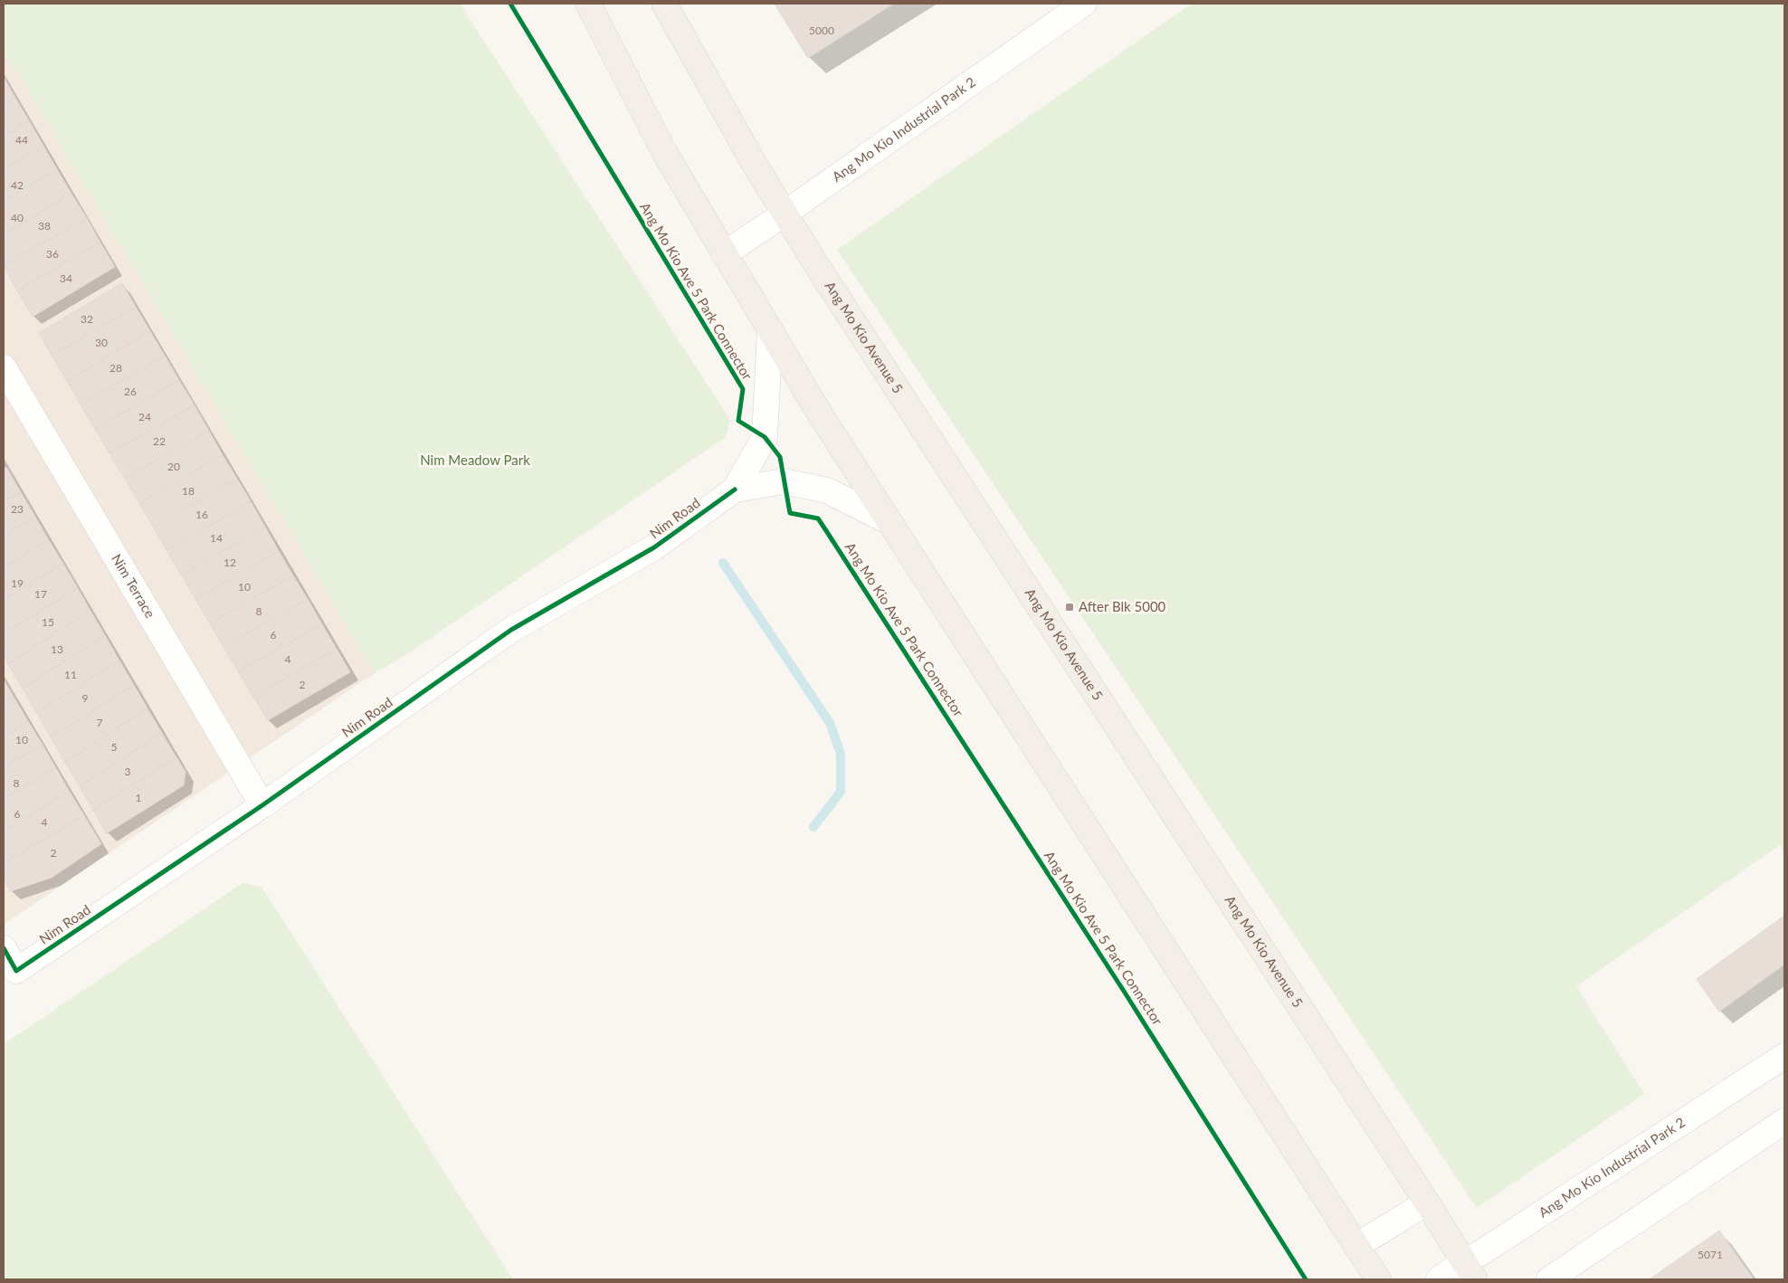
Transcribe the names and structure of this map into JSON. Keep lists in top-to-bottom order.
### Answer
{
  "streets": {
    "main road": ["Ang Mo Kio Avenue 5"],
    "street": ["Ang Mo Kio Industrial Park 2", "Nim Road", "Nim Terrace"],
    "cycle path": ["Ang Mo Kio Ave 5 Park Connector"]
  },
  "crossings": [
    ["Ang Mo Kio Industrial Park 2", "Ang Mo Kio Avenue 5"],
    ["Nim Road", "Nim Terrace"]
  ],
  "parks": ["Nim Meadow Park"],
  "places": {
    "transit": ["After Blk 5000"]
  },
  "house_numbers": [
    "5000",
    "44",
    "42",
    "40",
    "38",
    "36",
    "34",
    "32",
    "30",
    "28",
    "26",
    "24",
    "22",
    "20",
    "18",
    "23",
    "16",
    "14",
    "12",
    "19",
    "10",
    "17",
    "8",
    "15",
    "6",
    "13",
    "4",
    "11",
    "2",
    "9",
    "7",
    "10",
    "5",
    "3",
    "8",
    "1",
    "6",
    "4",
    "2",
    "5071"
  ]
}
